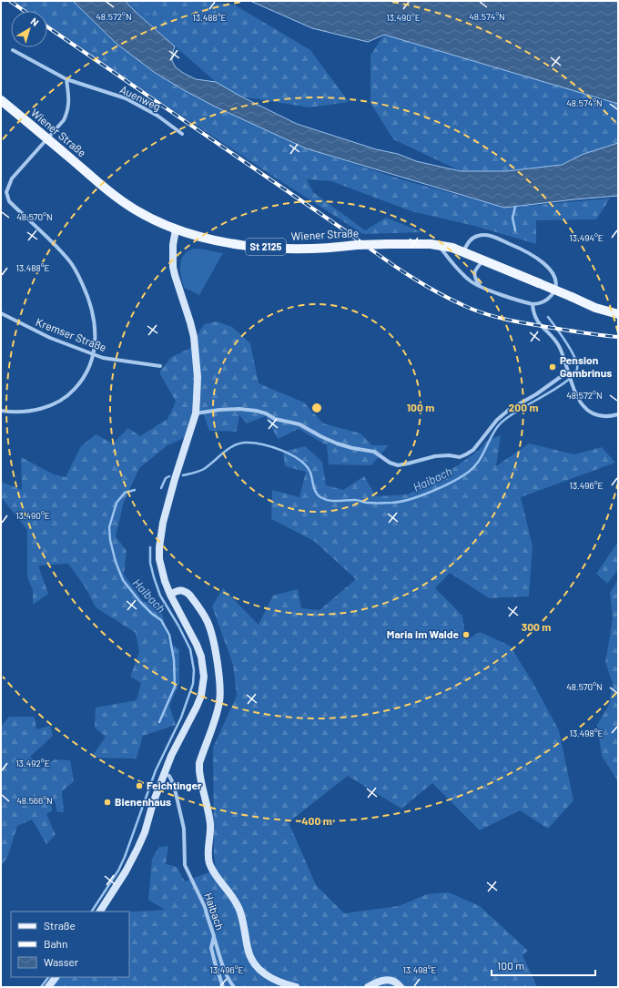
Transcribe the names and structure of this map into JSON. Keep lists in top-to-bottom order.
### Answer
{
  "streets": {
    "main road": ["Wiener Straße", "St 2125"],
    "street": ["Auenweg", "Kremser Straße", "Haibach"]
  },
  "water": ["Haibach"],
  "places": [
    "Pension Gambrinus",
    "Maria im Walde",
    "Feichtinger",
    "Bienenhaus"
  ],
  "legend": ["Straße", "Bahn", "Wasser"],
  "scale_bar": "100 m",
  "north": "top right",
  "coordinates": [
    "48.572°N",
    "48.574°N",
    "13.490°E",
    "13.488°E",
    "48.570°N",
    "13.494°E",
    "13.496°E",
    "13.498°E",
    "13.492°E",
    "48.566°N"
  ],
  "rings": [
    "100 m",
    "200 m",
    "300 m",
    "400 m"
  ]
}
